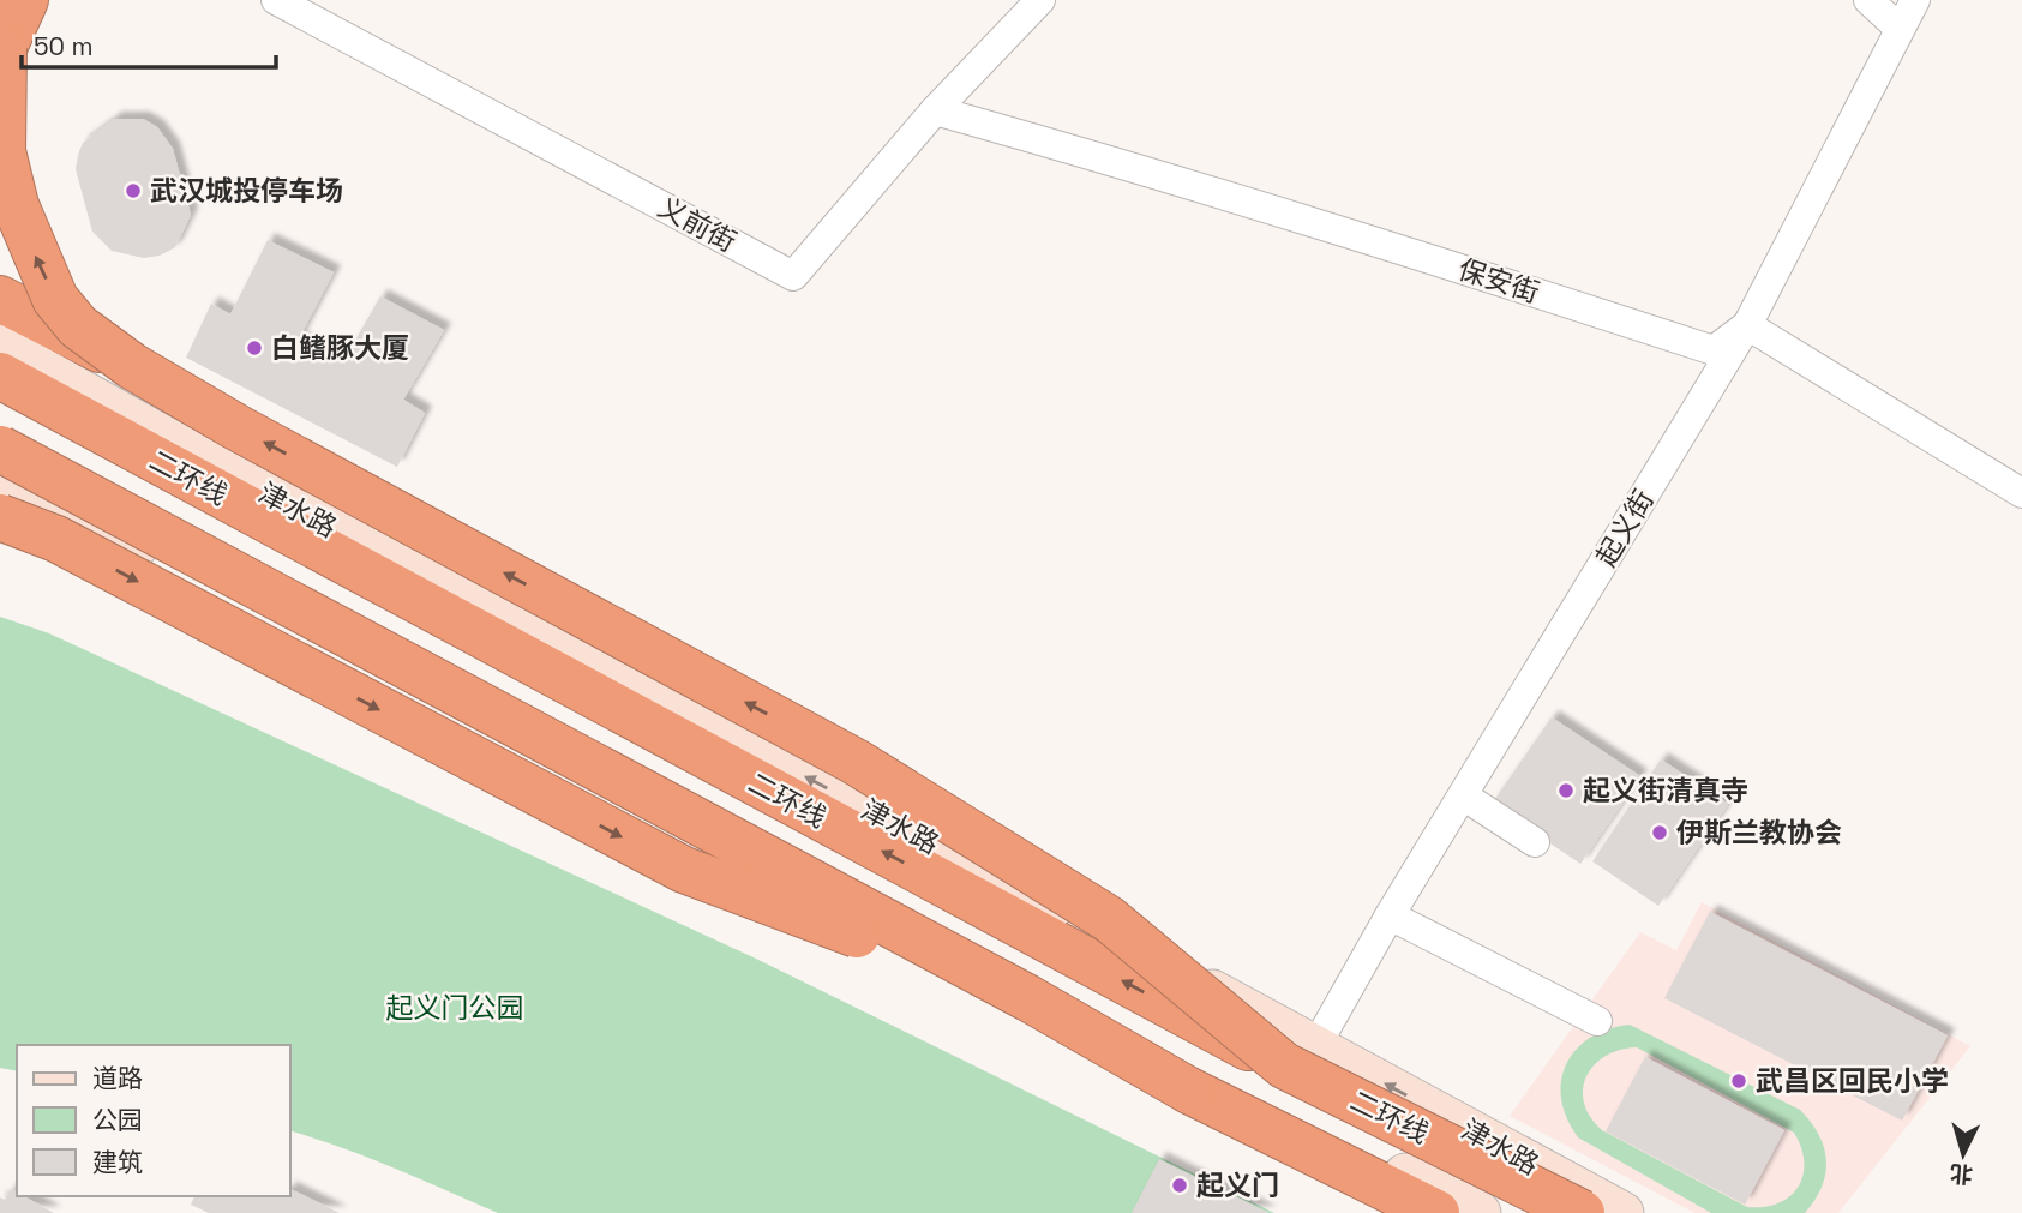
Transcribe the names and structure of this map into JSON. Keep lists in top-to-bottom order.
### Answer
{
  "streets": {
    "highway": ["二环线"],
    "main road": ["津水路"],
    "street": ["义前街", "保安街", "起义街"]
  },
  "crossings": [
    ["义前街", "保安街"],
    ["保安街", "起义街"],
    ["二环线", "津水路"],
    ["二环线", "起义街"],
    ["津水路", "起义街"]
  ],
  "parks": ["起义门公园"],
  "places": [
    "武汉城投停车场",
    "白鳍豚大厦",
    "起义街清真寺",
    "伊斯兰教协会",
    "武昌区回民小学",
    "起义门"
  ],
  "legend": ["道路", "公园", "建筑"],
  "scale_bar": "50 m",
  "north": "bottom"
}
